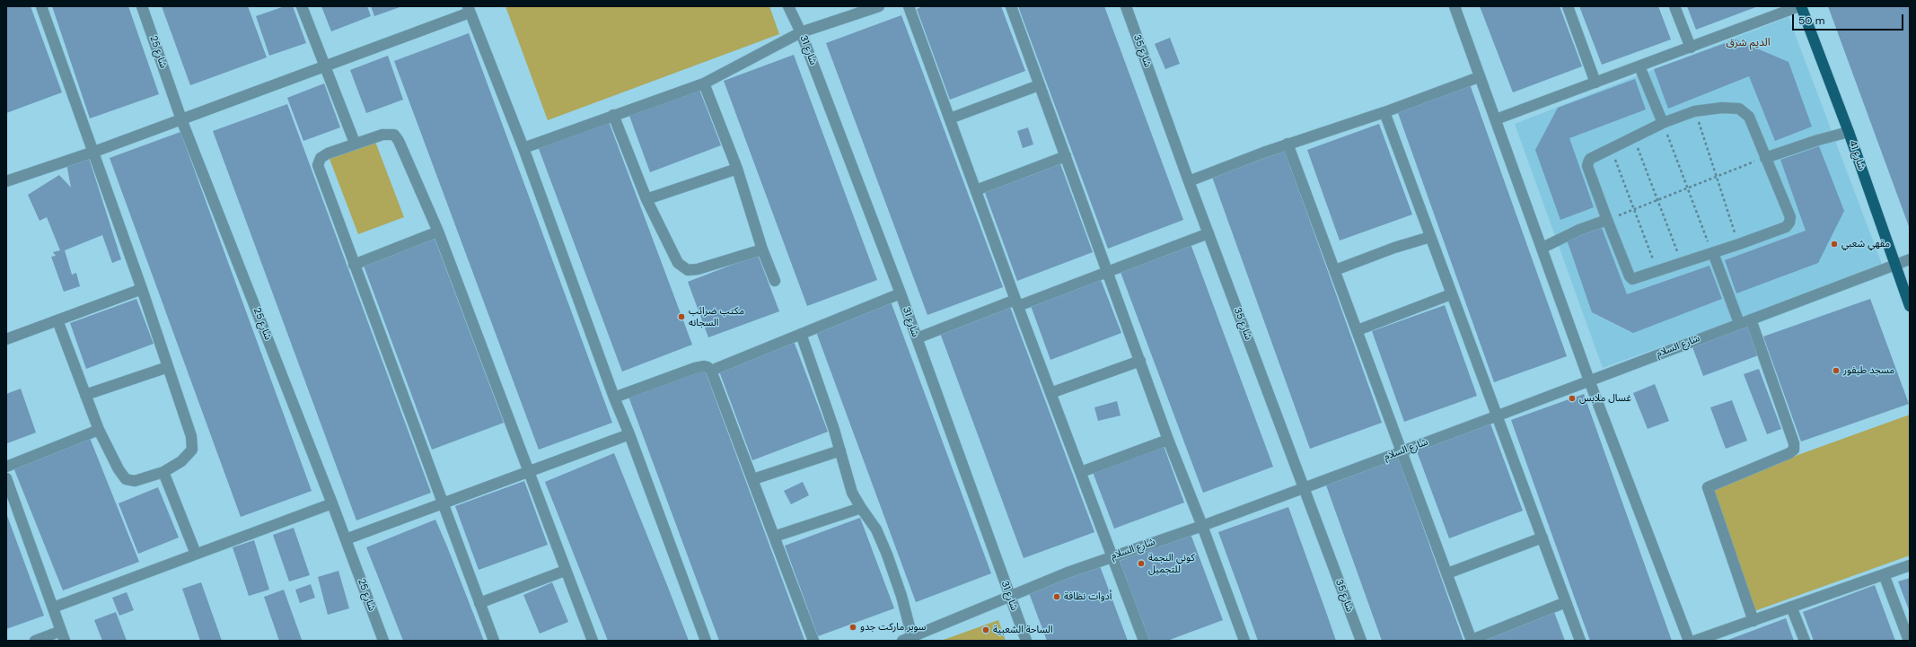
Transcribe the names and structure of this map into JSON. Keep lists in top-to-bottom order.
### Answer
{
  "streets": {
    "main road": ["شارع 41"],
    "street": [
      "شارع 31",
      "شارع 35",
      "شارع 25",
      "شارع السلام"
    ]
  },
  "crossings": [
    ["شارع 31", "شارع السلام"],
    ["شارع 35", "شارع السلام"],
    ["شارع 41", "شارع السلام"]
  ],
  "districts": ["الديم شرق"],
  "places": [
    "مقهي شعبي",
    "مكتب ضرائب السجانه",
    "مسجد طيفور",
    "غسال ملابس",
    "كوني النجمة للتجميل",
    "أدوات نظافة",
    "سوبر ماركت جدو",
    "الساحة الشعبية"
  ],
  "scale_bar": "50 m"
}
